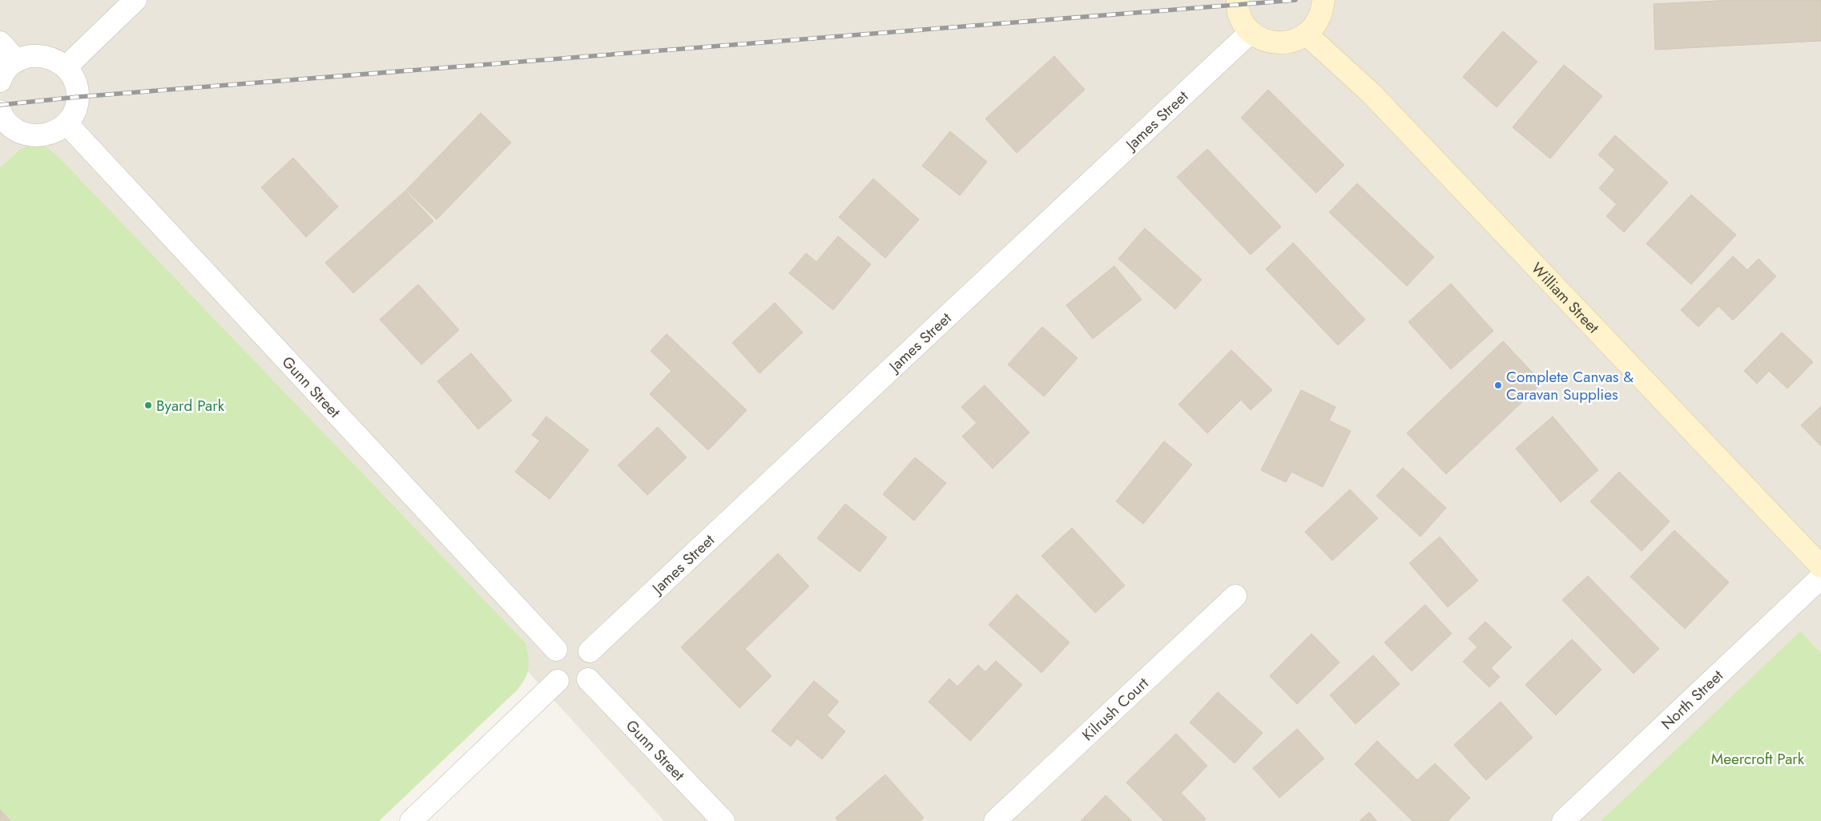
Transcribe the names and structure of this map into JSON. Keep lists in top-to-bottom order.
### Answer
{
  "streets": {
    "street": [
      "James Street",
      "William Street",
      "Gunn Street",
      "North Street",
      "Kilrush Court"
    ]
  },
  "crossings": [
    ["James Street", "Gunn Street"]
  ],
  "parks": ["Meercroft Park"],
  "places": ["Complete Canvas & Caravan Supplies", "Byard Park"]
}
